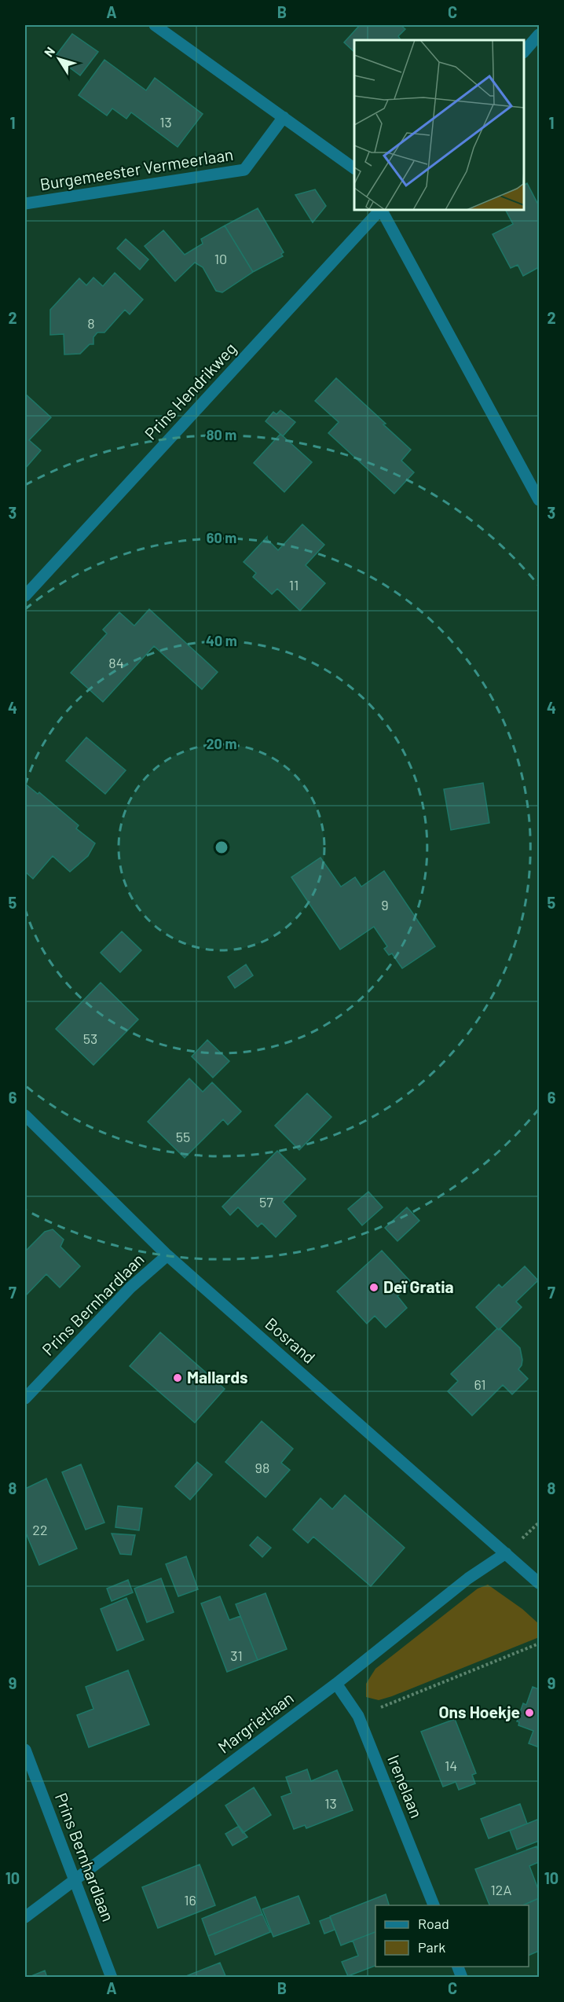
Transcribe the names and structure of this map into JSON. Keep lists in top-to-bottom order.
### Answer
{
  "streets": {
    "street": [
      "Burgemeester Vermeerlaan",
      "Prins Hendrikweg",
      "Prins Bernhardlaan",
      "Bosrand",
      "Margrietlaan",
      "Irenelaan"
    ]
  },
  "crossings": [
    ["Prins Bernhardlaan", "Bosrand"],
    ["Prins Bernhardlaan", "Margrietlaan"],
    ["Bosrand", "Margrietlaan"],
    ["Margrietlaan", "Irenelaan"]
  ],
  "places": ["Deï Gratia", "Mallards", "Ons Hoekje"],
  "house_numbers": [
    "13",
    "10",
    "8",
    "11",
    "84",
    "9",
    "53",
    "55",
    "57",
    "61",
    "98",
    "22",
    "31",
    "14",
    "13",
    "12A",
    "16"
  ],
  "legend": ["Road", "Park"],
  "north": "top left",
  "grid": {
    "columns": ["A", "B", "C"],
    "rows": [
      "1",
      "2",
      "3",
      "4",
      "5",
      "6",
      "7",
      "8",
      "9",
      "10"
    ]
  },
  "rings": [
    "80 m",
    "60 m",
    "40 m",
    "20 m"
  ]
}
